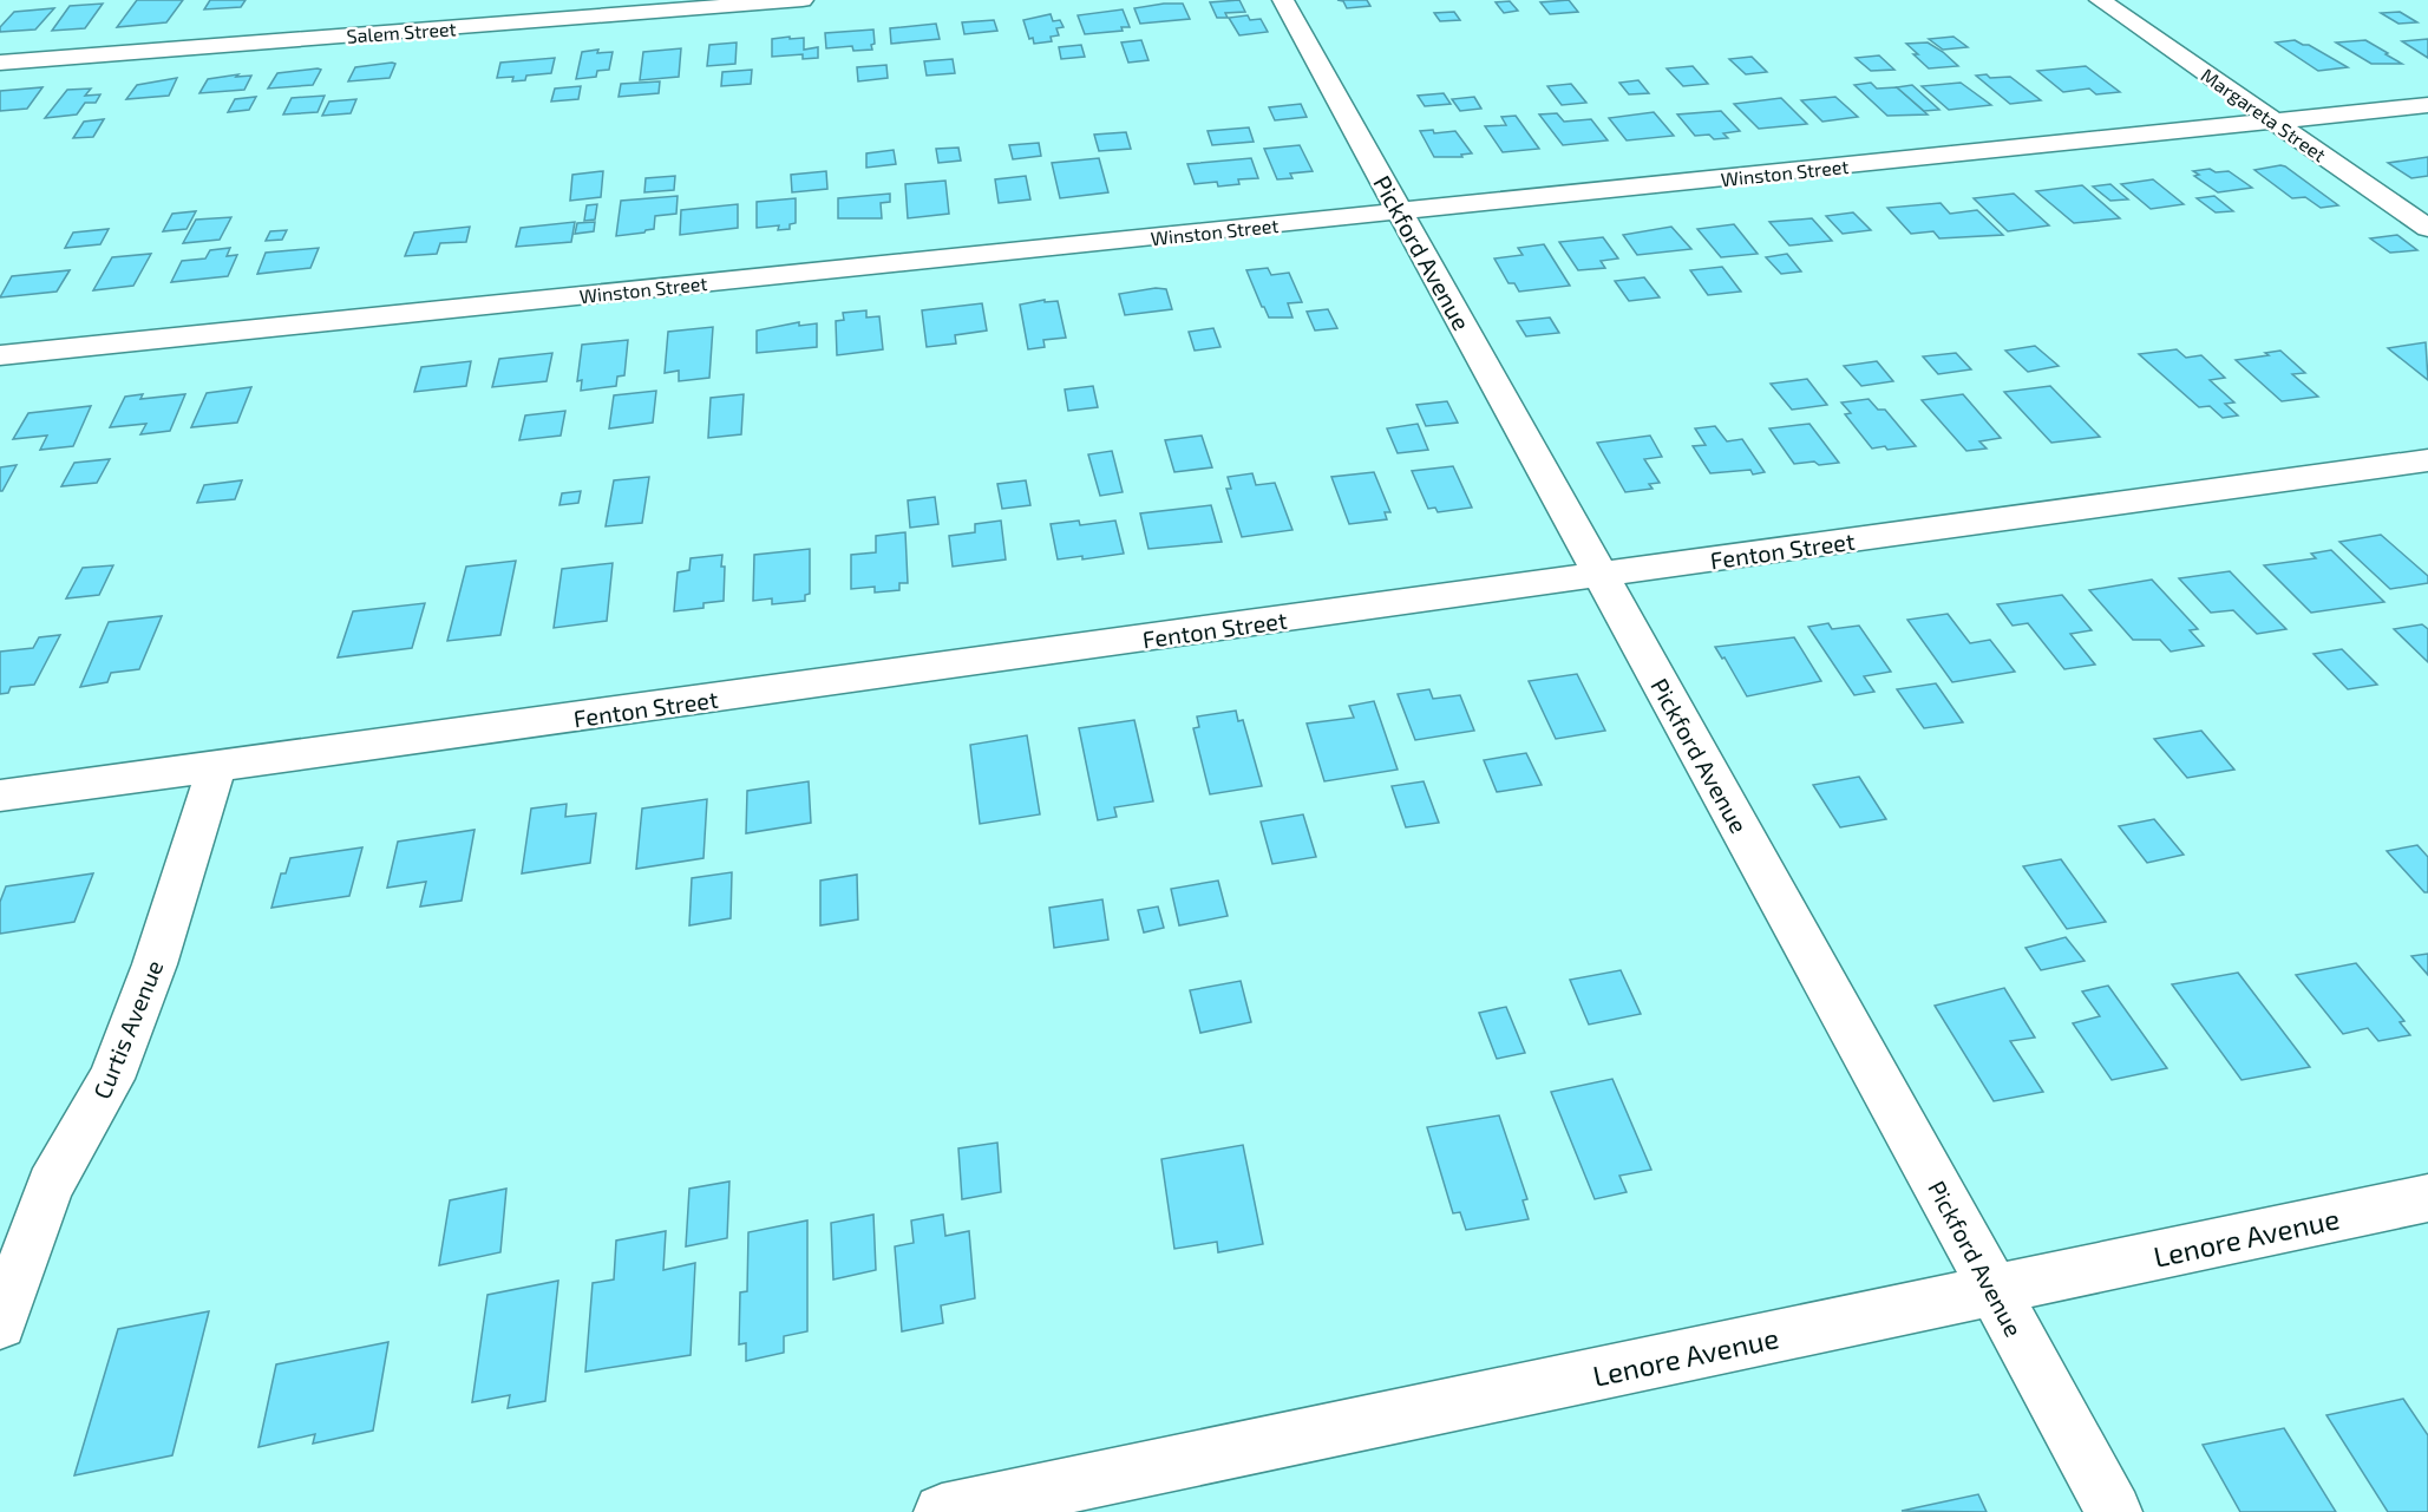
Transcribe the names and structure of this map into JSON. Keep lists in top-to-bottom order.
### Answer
{
  "streets": {
    "street": [
      "Salem Street",
      "Margareta Street",
      "Winston Street",
      "Pickford Avenue",
      "Fenton Street",
      "Curtis Avenue",
      "Lenore Avenue"
    ]
  },
  "crossings": [
    ["Margareta Street", "Winston Street"],
    ["Winston Street", "Pickford Avenue"],
    ["Pickford Avenue", "Fenton Street"],
    ["Pickford Avenue", "Lenore Avenue"],
    ["Fenton Street", "Curtis Avenue"]
  ]
}
